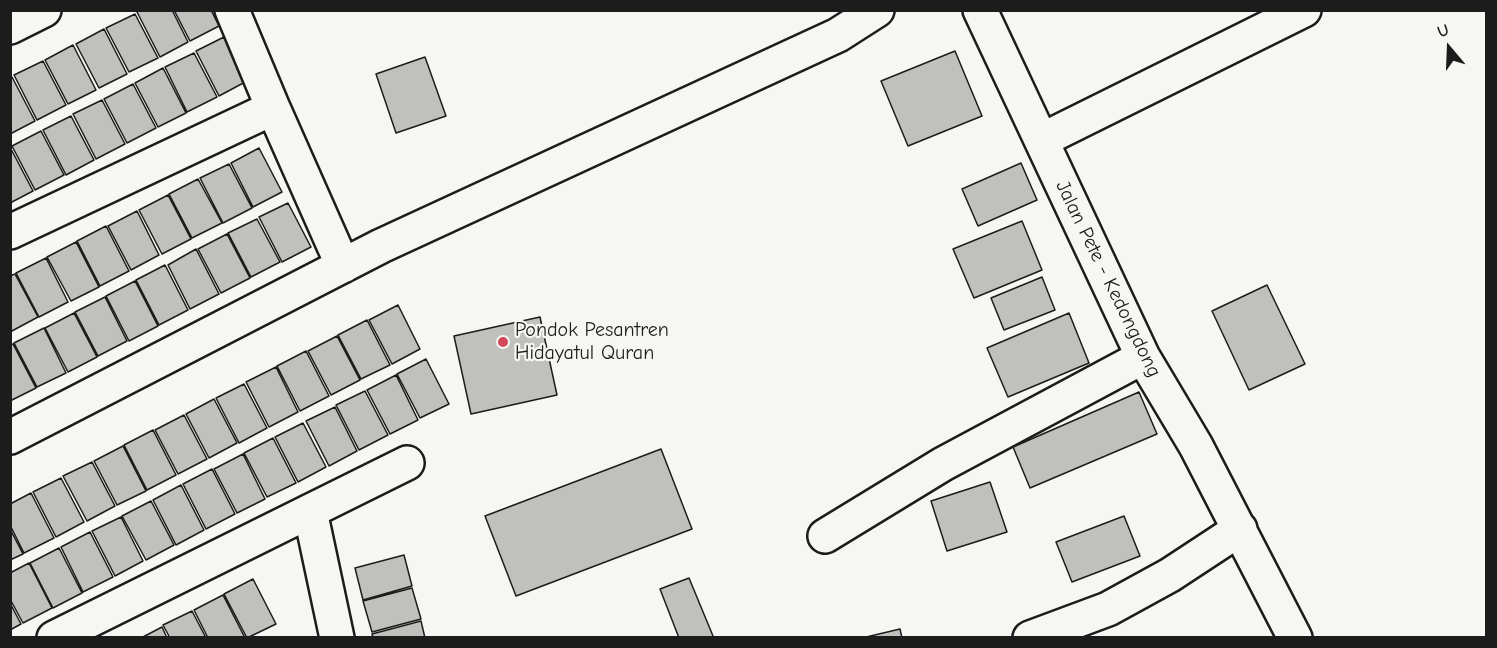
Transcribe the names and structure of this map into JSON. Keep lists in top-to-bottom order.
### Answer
{
  "streets": {
    "street": ["Jalan Pete - Kedongdong"]
  },
  "places": ["Pondok Pesantren Hidayatul Quran"],
  "north": "top"
}
